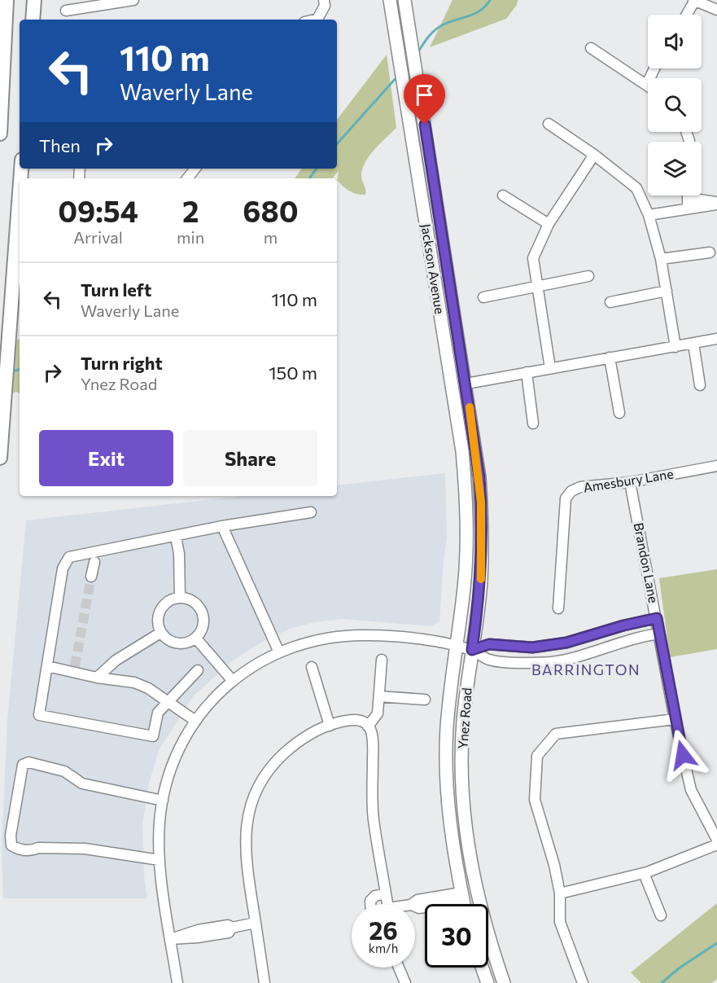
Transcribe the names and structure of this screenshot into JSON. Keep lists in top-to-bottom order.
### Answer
{
  "streets": {
    "main road": ["Jackson Avenue", "Ynez Road"],
    "street": ["Amesbury Lane", "Brandon Lane"]
  },
  "crossings": [
    ["Jackson Avenue", "Ynez Road"],
    ["Amesbury Lane", "Brandon Lane"]
  ],
  "districts": ["BARRINGTON"],
  "page": {
    "turn": ["110 m", "Waverly Lane"],
    "then": "Then",
    "eta": [
      "09:54",
      "Arrival",
      "2",
      "min",
      "680",
      "m"
    ],
    "list": [
      {
        "name": "Turn left",
        "note": "Waverly Lane",
        "value": "110 m"
      },
      {
        "name": "Turn right",
        "note": "Ynez Road",
        "value": "150 m"
      }
    ],
    "buttons": ["Exit", "Share"],
    "speed": "26 km/h",
    "limit": "30"
  }
}
